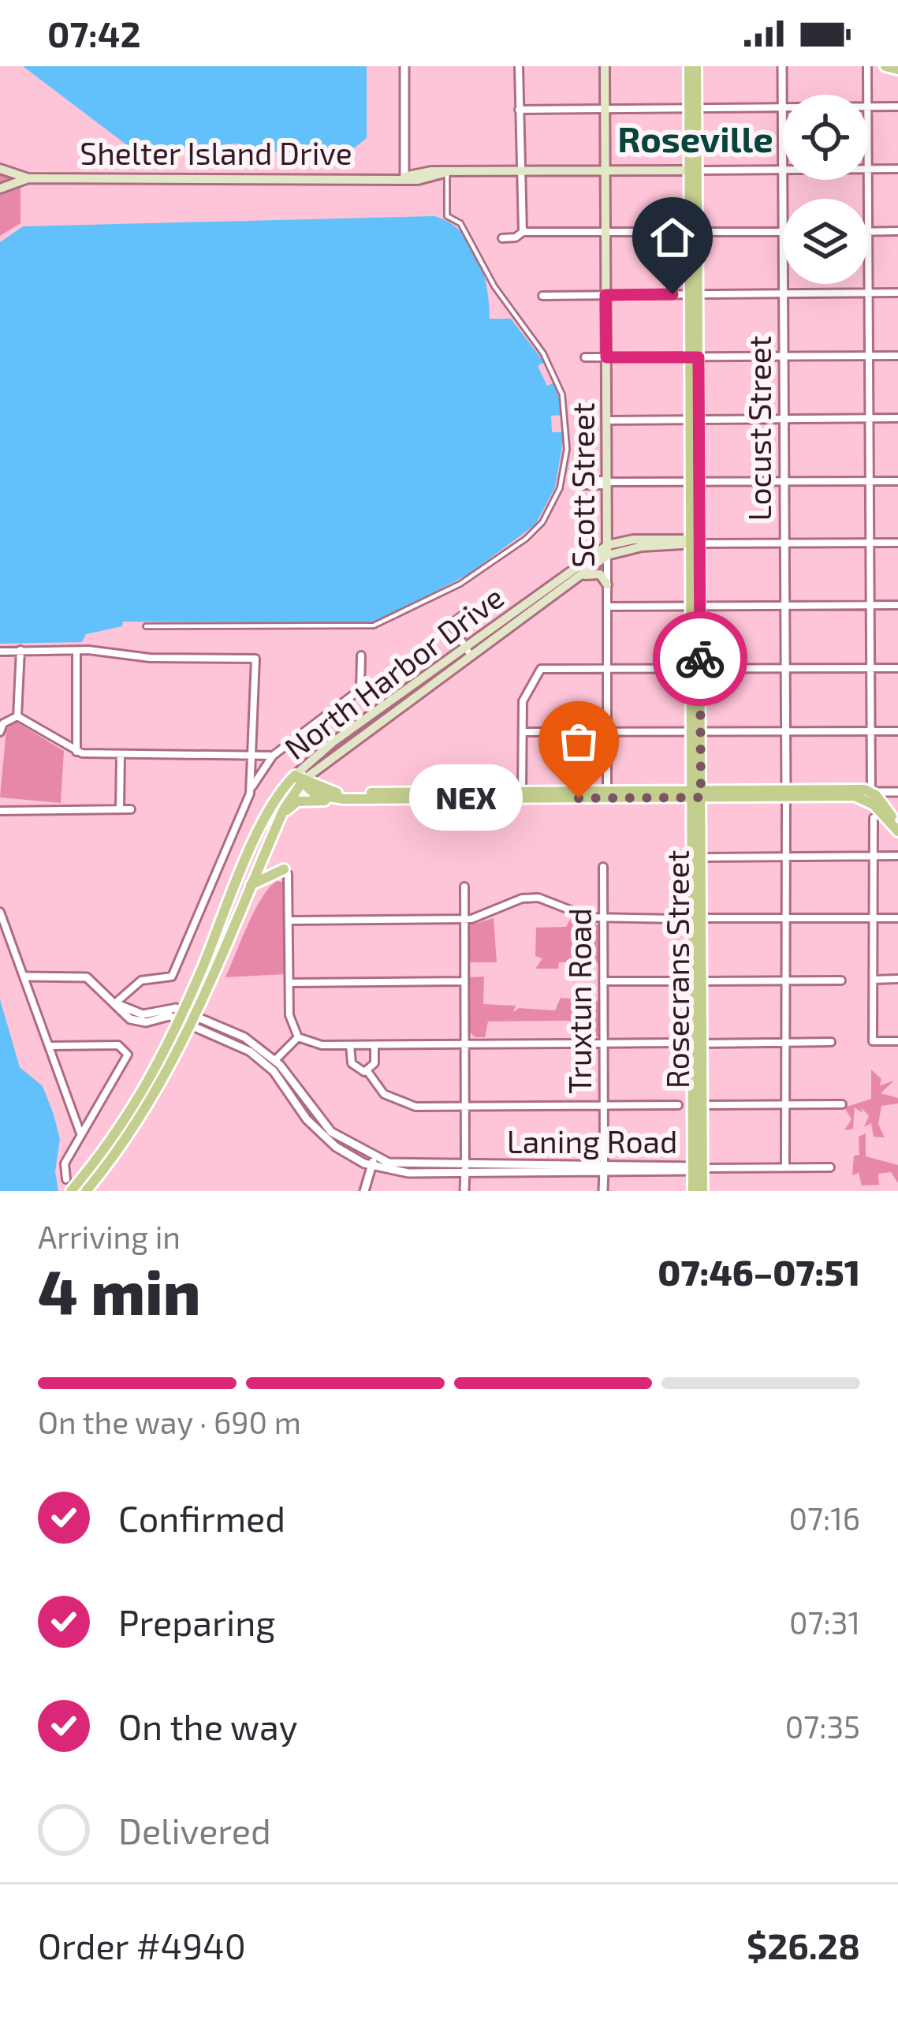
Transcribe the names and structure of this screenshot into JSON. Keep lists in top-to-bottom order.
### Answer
{
  "streets": {
    "main road": [
      "Shelter Island Drive",
      "Scott Street",
      "North Harbor Drive",
      "Rosecrans Street"
    ],
    "street": ["Locust Street", "Truxtun Road", "Laning Road"]
  },
  "crossings": [
    ["Shelter Island Drive", "Scott Street"],
    ["Shelter Island Drive", "Rosecrans Street"],
    ["Scott Street", "North Harbor Drive"],
    ["North Harbor Drive", "Rosecrans Street"],
    ["North Harbor Drive", "Laning Road"],
    ["Rosecrans Street", "Laning Road"],
    ["Truxtun Road", "Laning Road"]
  ],
  "districts": ["Roseville"],
  "places": ["NEX"],
  "page": {
    "status": "07:42",
    "bubble": "NEX",
    "heading": ["4 min", "Arriving in", "07:46–07:51"],
    "panel": ["Order #4940", "$26.28"],
    "bar": "On the way · 690 m",
    "list": [
      ["Confirmed", "07:16"],
      ["Preparing", "07:31"],
      ["On the way", "07:35"],
      "Delivered"
    ]
  }
}
